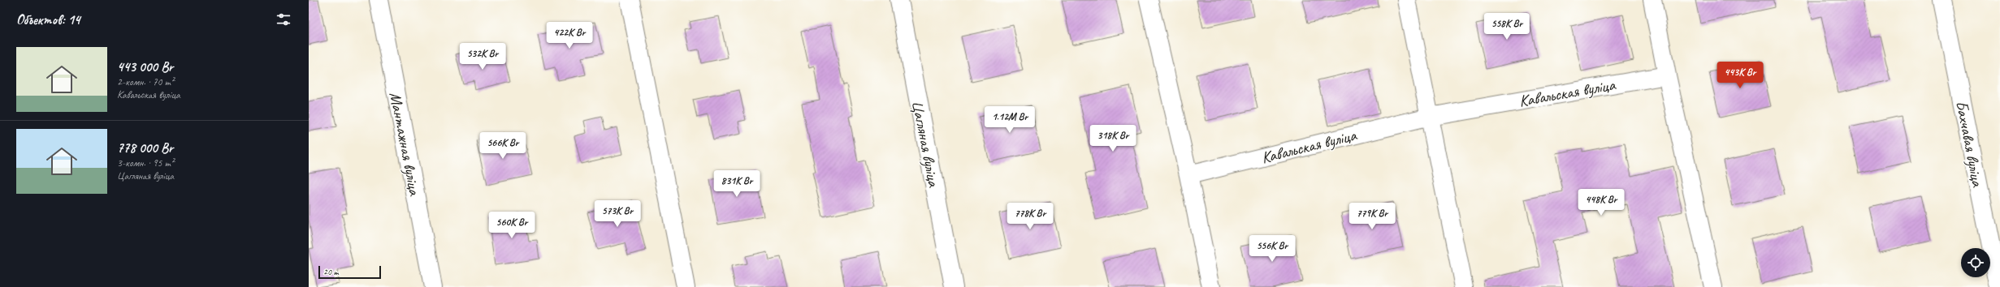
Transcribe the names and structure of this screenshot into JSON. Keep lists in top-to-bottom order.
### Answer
{
  "streets": {
    "street": [
      "Кавальская вуліца",
      "Мантажная вуліца",
      "Цагляная вуліца",
      "Бахчавая вуліца"
    ]
  },
  "scale_bar": "20 m",
  "page": {
    "heading": "Объектов: 14",
    "price": [
      "558K Br",
      "422K Br",
      "532K Br",
      "443K Br",
      "1.12M Br",
      "318K Br",
      "566K Br",
      "831K Br",
      "448K Br",
      "573K Br",
      "778K Br",
      "779K Br",
      "560K Br",
      "556K Br"
    ],
    "list": [
      {
        "name": "443 000 Br",
        "note": "2-комн. · 70 m² · Кавальская вуліца"
      },
      {
        "name": "778 000 Br",
        "note": "3-комн. · 95 m² · Цагляная вуліца"
      }
    ],
    "scale": "20 m"
  }
}
